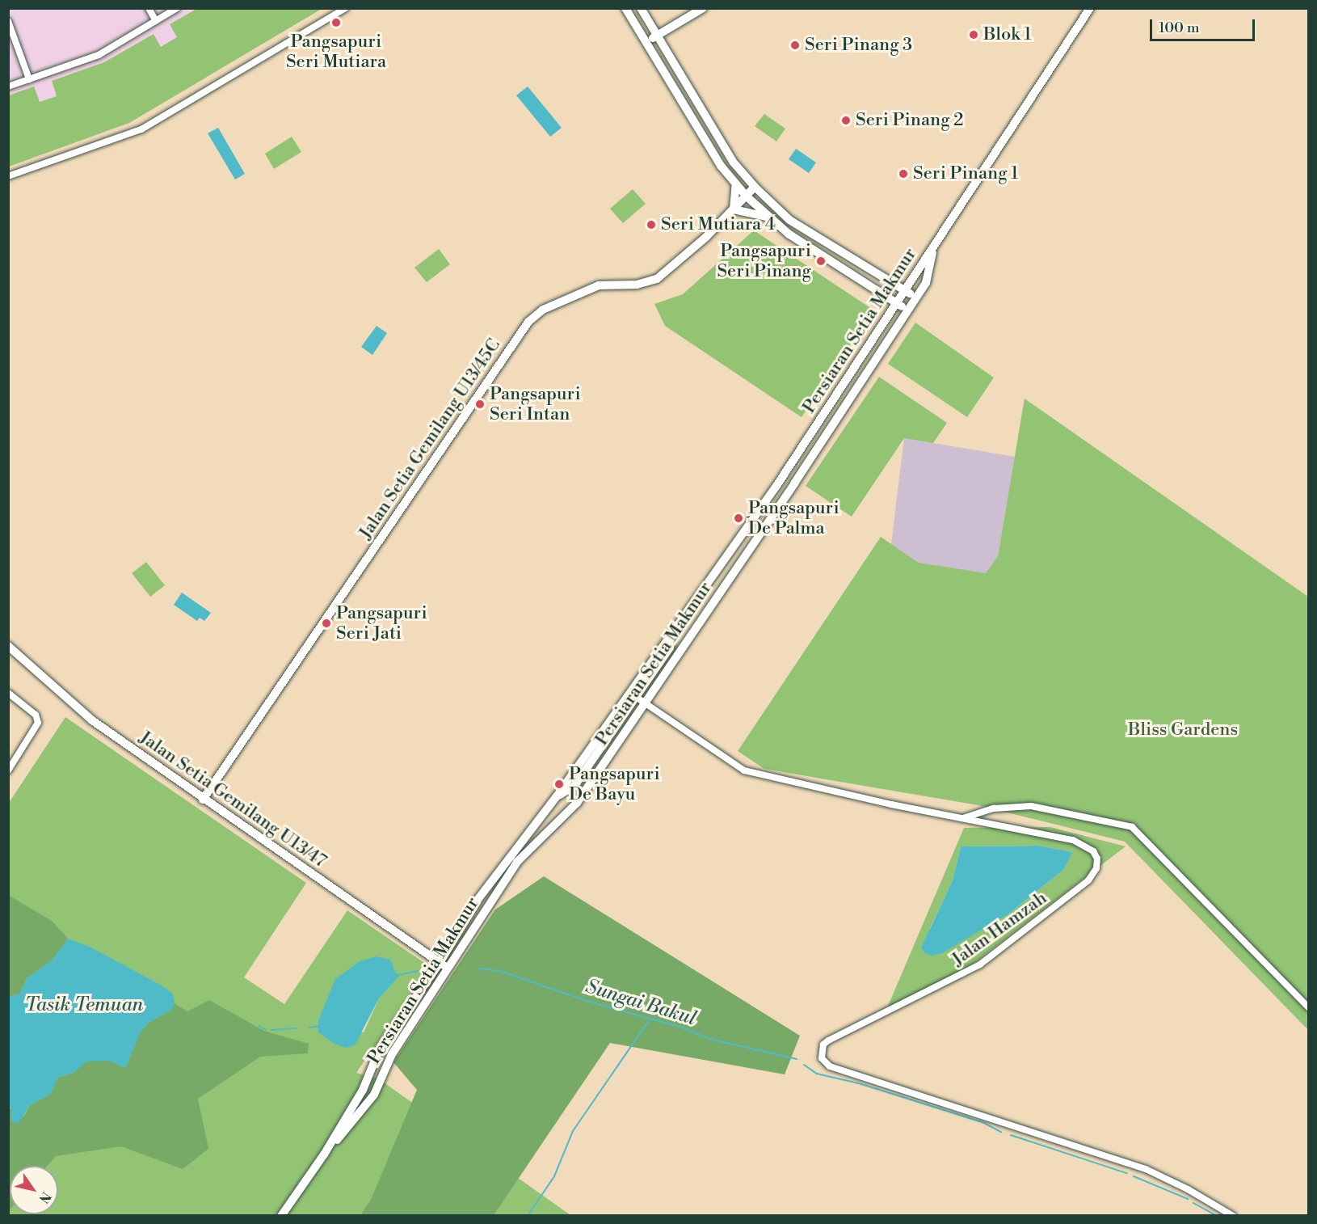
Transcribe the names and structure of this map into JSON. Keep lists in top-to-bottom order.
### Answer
{
  "streets": {
    "street": [
      "Persiaran Setia Makmur",
      "Jalan Setia Gemilang U13/45C",
      "Jalan Setia Gemilang U13/47",
      "Jalan Hamzah"
    ]
  },
  "crossings": [
    ["Persiaran Setia Makmur", "Jalan Setia Gemilang U13/47"],
    ["Persiaran Setia Makmur", "Jalan Hamzah"],
    ["Jalan Setia Gemilang U13/45C", "Jalan Setia Gemilang U13/47"]
  ],
  "water": ["Sungai Bakul", "Tasik Temuan"],
  "parks": ["Bliss Gardens"],
  "places": [
    "Pangsapuri Seri Mutiara",
    "Blok 1",
    "Seri Pinang 3",
    "Seri Pinang 2",
    "Seri Pinang 1",
    "Seri Mutiara 4",
    "Pangsapuri Seri Pinang",
    "Pangsapuri Seri Intan",
    "Pangsapuri De Palma",
    "Pangsapuri Seri Jati",
    "Pangsapuri De Bayu"
  ],
  "scale_bar": "100 m",
  "north": "bottom right"
}
